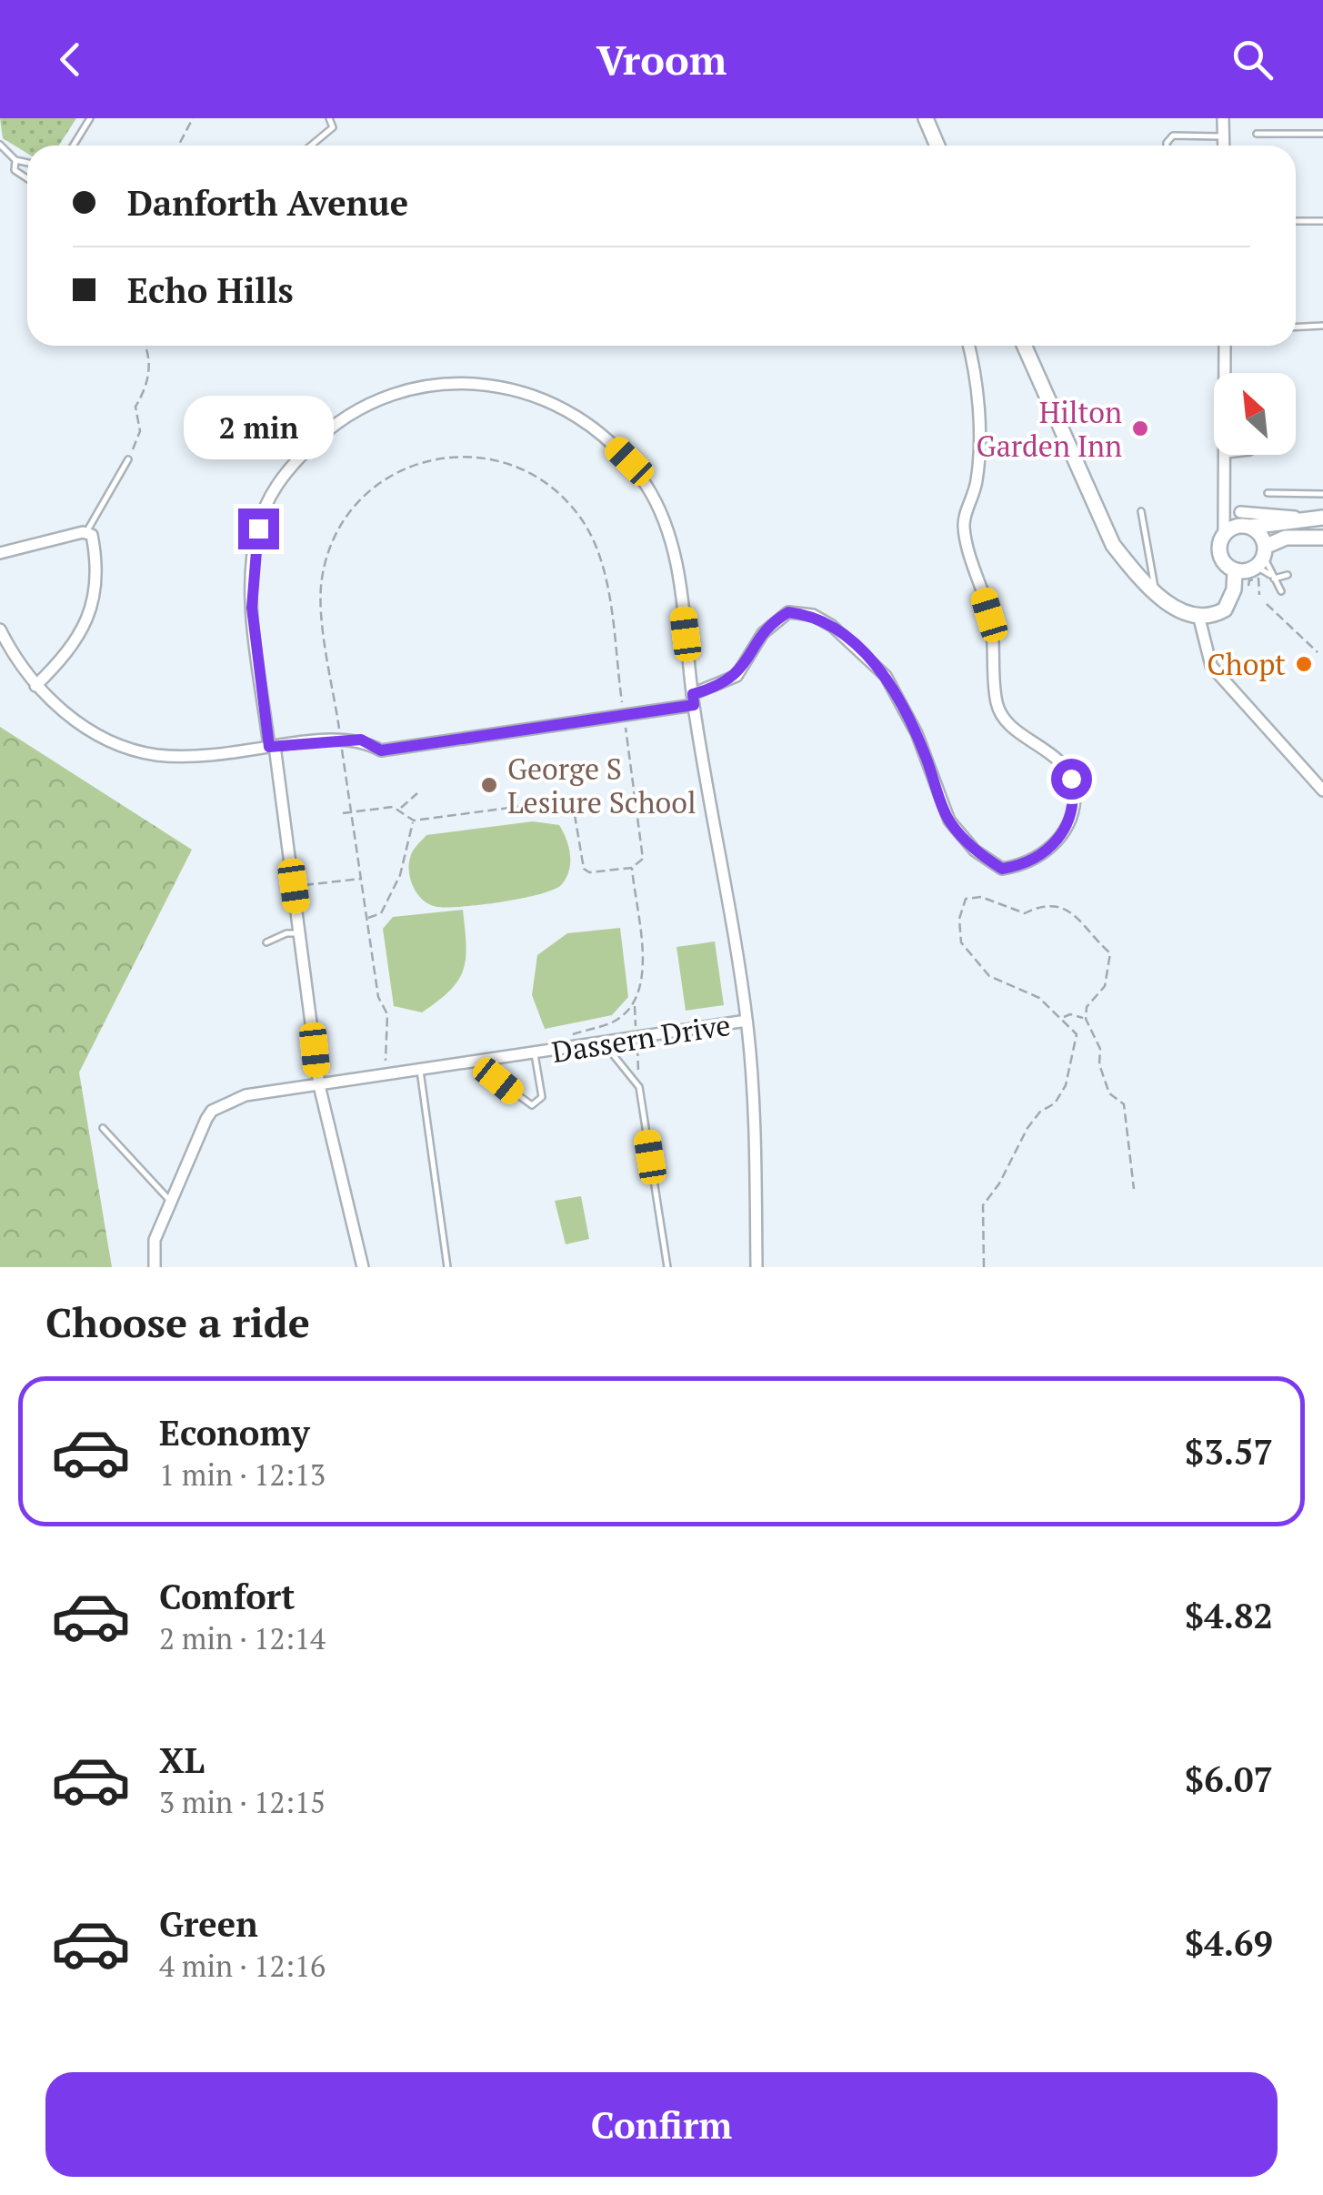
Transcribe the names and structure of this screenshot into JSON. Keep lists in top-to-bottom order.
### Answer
{
  "streets": {
    "street": ["Dassern Drive"]
  },
  "places": ["Hilton Garden Inn", "Chopt", "George S Lesiure School"],
  "north": "top left",
  "page": {
    "header": "Vroom",
    "banner": ["Danforth Avenue", "Echo Hills"],
    "bubble": "2 min",
    "heading": "Choose a ride",
    "list": [
      {
        "name": "Economy",
        "note": "1 min · 12:13",
        "value": "$3.57"
      },
      {
        "name": "Comfort",
        "note": "2 min · 12:14",
        "value": "$4.82"
      },
      {
        "name": "XL",
        "note": "3 min · 12:15",
        "value": "$6.07"
      },
      {
        "name": "Green",
        "note": "4 min · 12:16",
        "value": "$4.69"
      }
    ],
    "buttons": "Confirm"
  }
}
